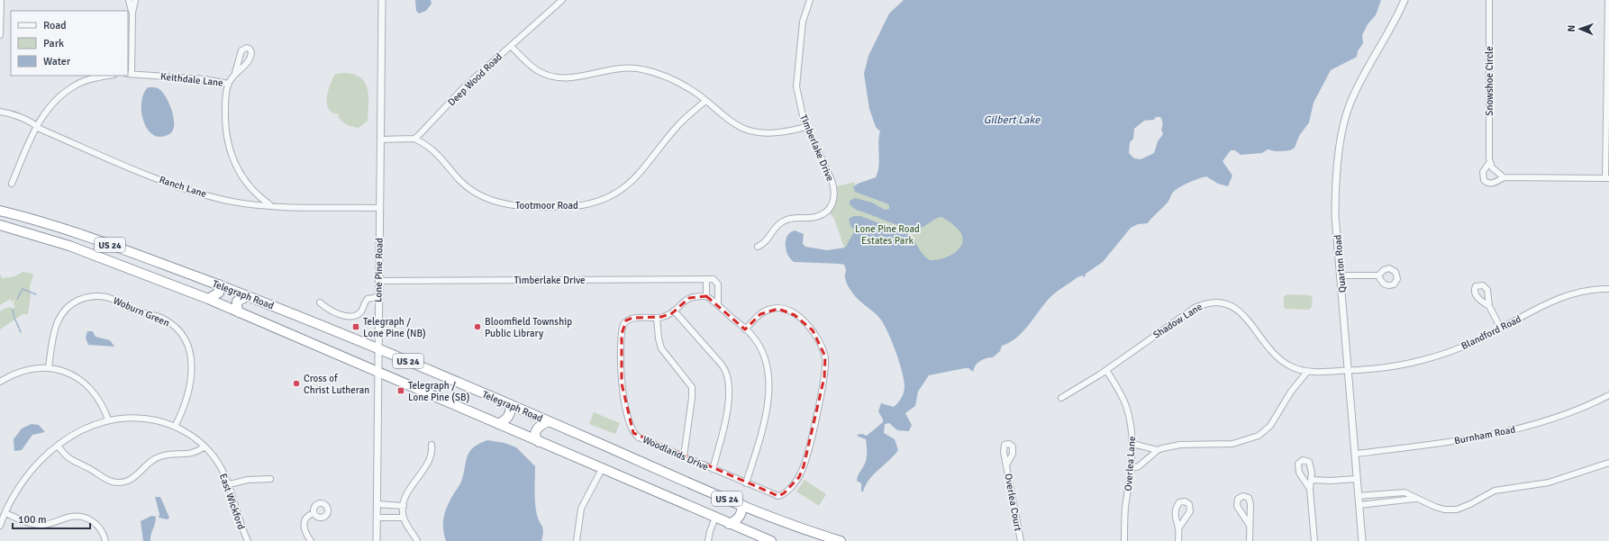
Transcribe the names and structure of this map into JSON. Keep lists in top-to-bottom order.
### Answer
{
  "streets": {
    "highway": ["US 24", "Telegraph Road"],
    "street": [
      "Keithdale Lane",
      "Deep Wood Road",
      "Snowshoe Circle",
      "Timberlake Drive",
      "Ranch Lane",
      "Tootmoor Road",
      "Quarton Road",
      "Lone Pine Road",
      "Woburn Green",
      "Shadow Lane",
      "Blandford Road",
      "Burnham Road",
      "Woodlands Drive",
      "Overlea Lane",
      "East Wickford",
      "Overlea Court"
    ]
  },
  "crossings": [
    ["Keithdale Lane", "Ranch Lane"],
    ["Deep Wood Road", "Tootmoor Road"],
    ["Timberlake Drive", "Lone Pine Road"],
    ["Ranch Lane", "Lone Pine Road"],
    ["Quarton Road", "Shadow Lane"],
    ["Quarton Road", "Blandford Road"],
    ["Quarton Road", "Burnham Road"],
    ["Lone Pine Road", "Telegraph Road"],
    ["Woburn Green", "East Wickford"],
    ["Shadow Lane", "Blandford Road"],
    ["Shadow Lane", "Overlea Lane"]
  ],
  "water": ["Gilbert Lake"],
  "parks": ["Lone Pine Road Estates Park"],
  "places": {
    "transit": ["Telegraph / Lone Pine (NB)", "Telegraph / Lone Pine (SB)"],
    "other": ["Bloomfield Township Public Library", "Cross of Christ Lutheran"]
  },
  "legend": ["Road", "Park", "Water"],
  "scale_bar": "100 m",
  "north": "left"
}
